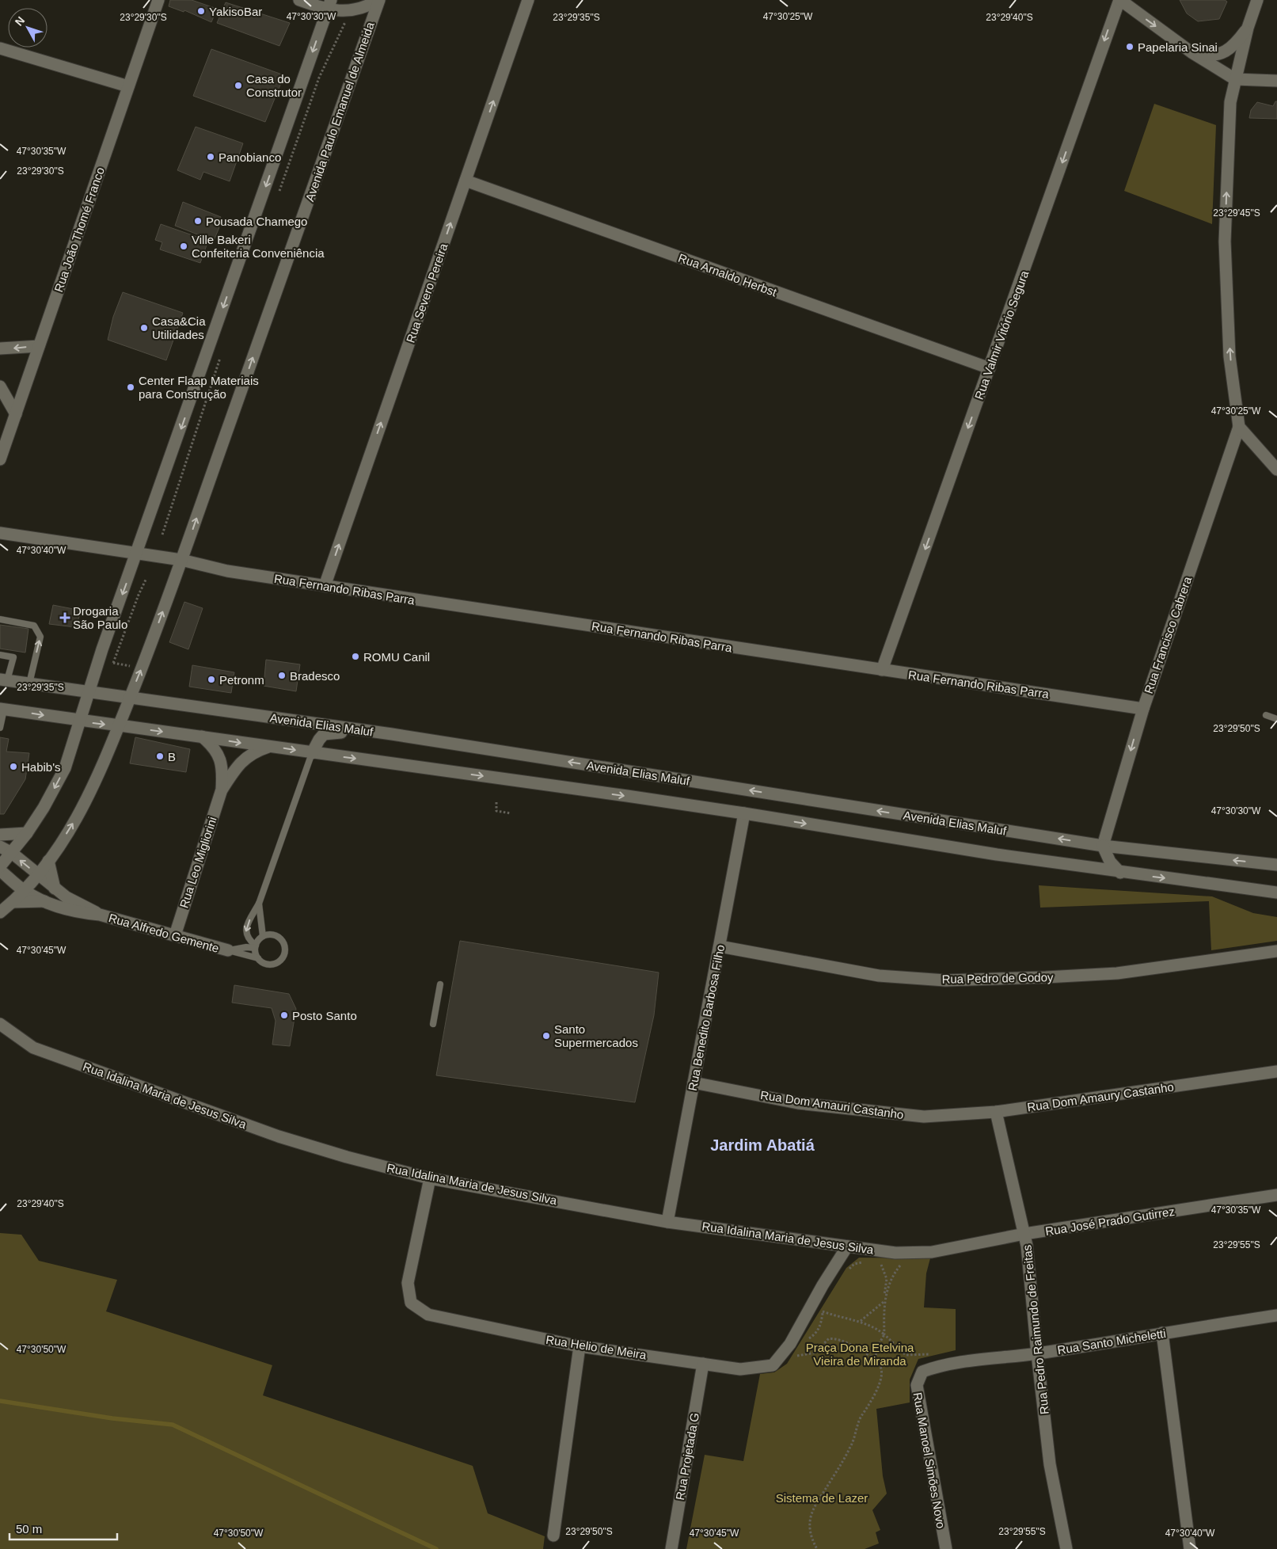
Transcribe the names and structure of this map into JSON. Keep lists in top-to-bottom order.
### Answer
{
  "streets": {
    "street": [
      "Avenida Paulo Emanuel de Almeida",
      "Rua João Thomé Franco",
      "Rua Arnaldo Herbst",
      "Rua Severo Pereira",
      "Rua Valmir Vitório Segura",
      "Rua Fernando Ribas Parra",
      "Rua Francisco Cabrera",
      "Avenida Elias Maluf",
      "Rua Leo Migliorini",
      "Rua Alfredo Gemente",
      "Rua Pedro de Godoy",
      "Rua Benedito Barbosa Filho",
      "Rua Idalina Maria de Jesus Silva",
      "Rua Dom Amaury Castanho",
      "Rua Dom Amauri Castanho",
      "Rua José Prado Gutirrez",
      "Rua Pedro Raimundo de Freitas",
      "Rua Santo Micheletti",
      "Rua Helio de Meira",
      "Rua Projetada G",
      "Rua Manoel Simões Novo"
    ]
  },
  "crossings": [
    ["Avenida Paulo Emanuel de Almeida", "Rua Fernando Ribas Parra"],
    ["Avenida Paulo Emanuel de Almeida", "Avenida Elias Maluf"],
    ["Avenida Paulo Emanuel de Almeida", "Rua Alfredo Gemente"],
    ["Rua Arnaldo Herbst", "Rua Severo Pereira"],
    ["Rua Arnaldo Herbst", "Rua Valmir Vitório Segura"],
    ["Rua Severo Pereira", "Rua Fernando Ribas Parra"],
    ["Rua Valmir Vitório Segura", "Rua Fernando Ribas Parra"],
    ["Rua Fernando Ribas Parra", "Rua Francisco Cabrera"],
    ["Rua Francisco Cabrera", "Avenida Elias Maluf"],
    ["Avenida Elias Maluf", "Rua Leo Migliorini"],
    ["Avenida Elias Maluf", "Rua Benedito Barbosa Filho"],
    ["Rua Leo Migliorini", "Rua Alfredo Gemente"],
    ["Rua Pedro de Godoy", "Rua Benedito Barbosa Filho"],
    ["Rua Benedito Barbosa Filho", "Rua Idalina Maria de Jesus Silva"],
    ["Rua Benedito Barbosa Filho", "Rua Dom Amauri Castanho"],
    ["Rua Idalina Maria de Jesus Silva", "Rua José Prado Gutirrez"],
    ["Rua Idalina Maria de Jesus Silva", "Rua Helio de Meira"],
    ["Rua Dom Amaury Castanho", "Rua Dom Amauri Castanho"],
    ["Rua Dom Amaury Castanho", "Rua Pedro Raimundo de Freitas"],
    ["Rua José Prado Gutirrez", "Rua Pedro Raimundo de Freitas"],
    ["Rua Pedro Raimundo de Freitas", "Rua Santo Micheletti"],
    ["Rua Santo Micheletti", "Rua Manoel Simões Novo"],
    ["Rua Helio de Meira", "Rua Projetada G"]
  ],
  "one_way": ["Rua Severo Pereira", "Rua Valmir Vitório Segura"],
  "districts": ["Jardim Abatiá"],
  "parks": ["Praça Dona Etelvina Vieira de Miranda", "Sistema de Lazer"],
  "places": {
    "other": [
      "YakisoBar",
      "Papelaria Sinai",
      "Casa do Construtor",
      "Panobianco",
      "Pousada Chamego",
      "Ville Bakeri Confeiteria Conveniência",
      "Casa&Cia Utilidades",
      "Center Flaap Materiais para Construção",
      "ROMU Canil",
      "Bradesco",
      "Petronm",
      "B",
      "Habib's",
      "Posto Santo",
      "Santo Supermercados"
    ],
    "health": ["Drogaria São Paulo"]
  },
  "scale_bar": "50 m",
  "north": "top left",
  "coordinates": [
    "47°30'30\"W",
    "47°30'25\"W",
    "23°29'30\"S",
    "23°29'35\"S",
    "23°29'40\"S",
    "47°30'35\"W",
    "23°29'45\"S",
    "47°30'40\"W",
    "23°29'50\"S",
    "47°30'45\"W",
    "23°29'55\"S",
    "47°30'50\"W"
  ]
}
